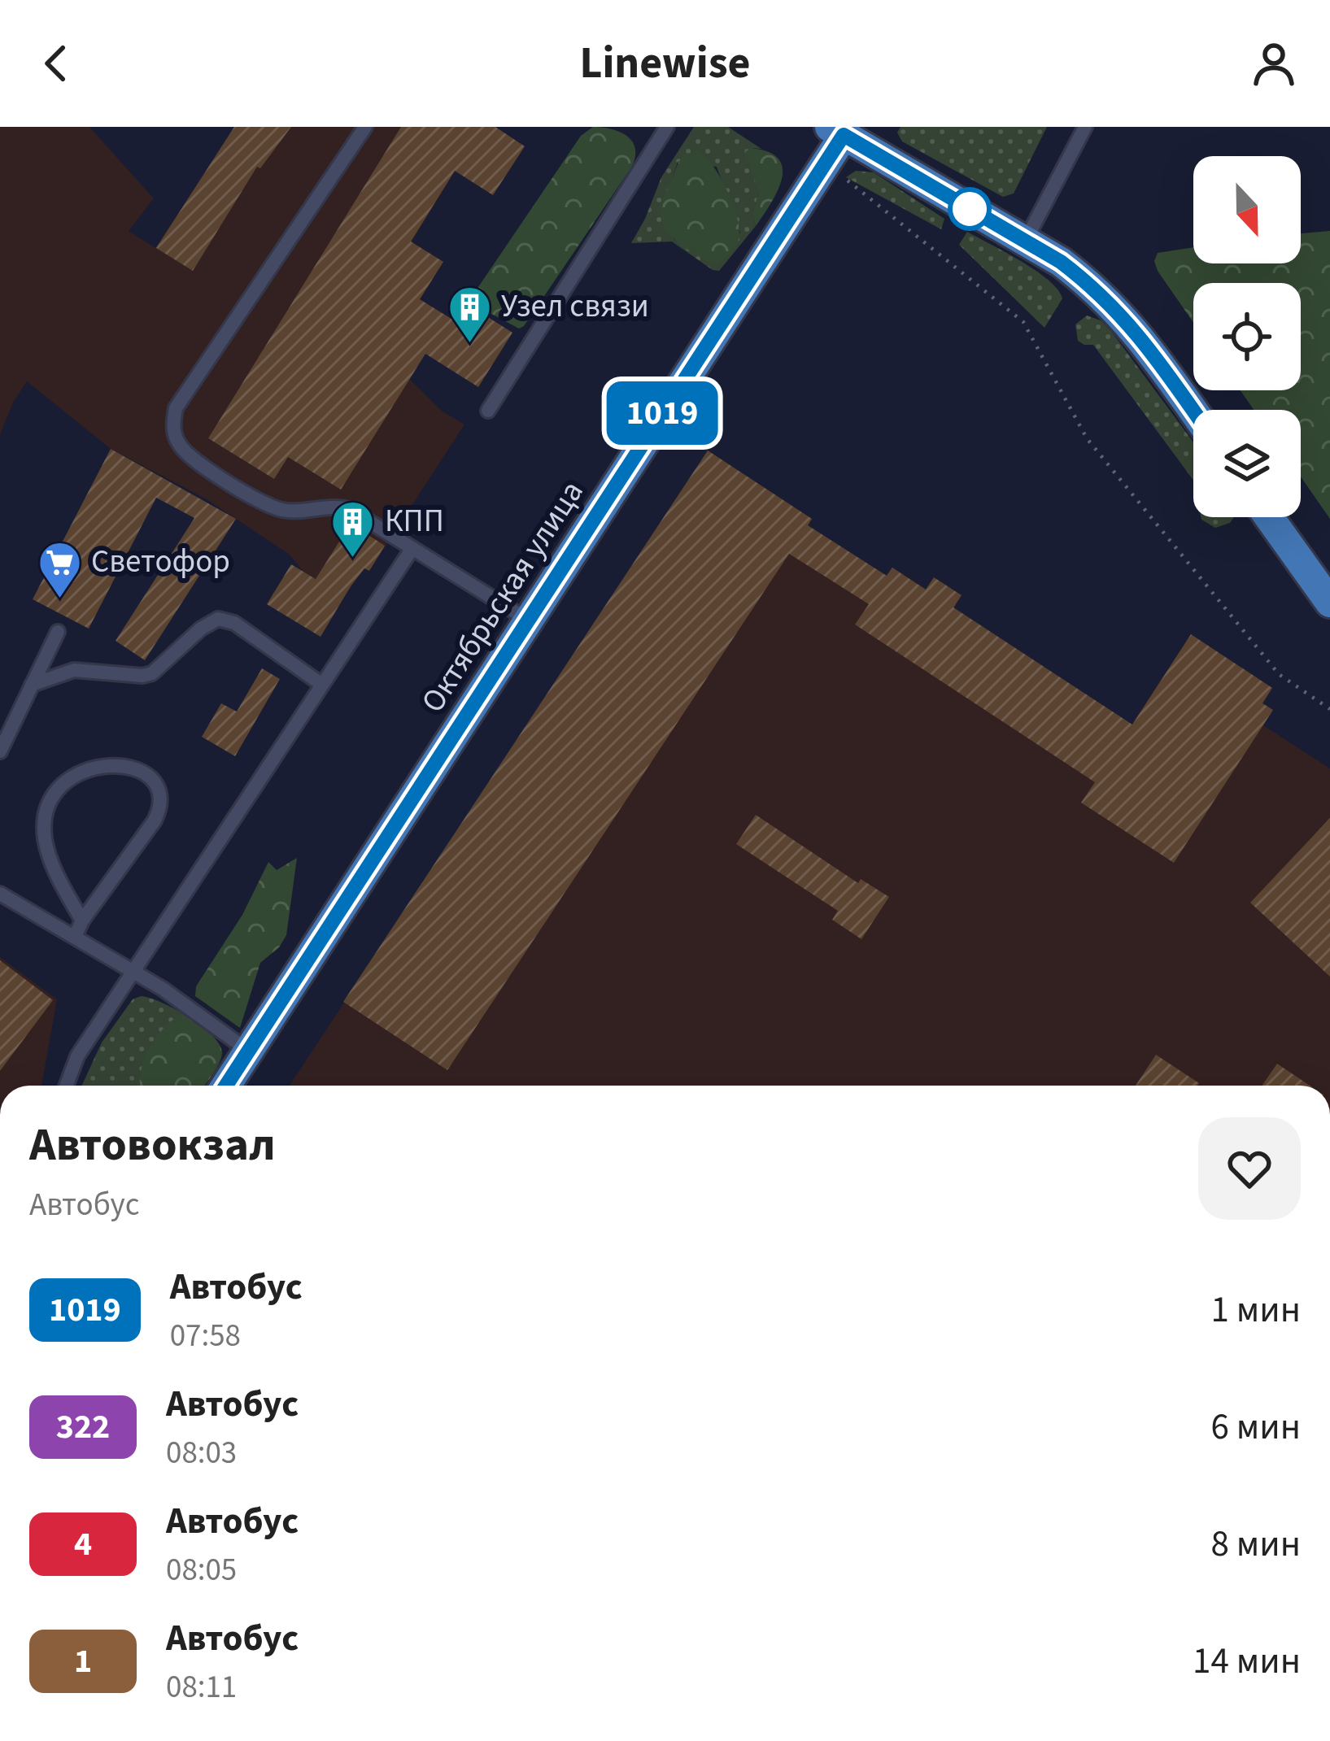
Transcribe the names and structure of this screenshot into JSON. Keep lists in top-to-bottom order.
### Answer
{
  "streets": {
    "main road": ["Октябрьская улица"]
  },
  "places": {
    "building": ["Узел связи", "КПП"],
    "supermarket": ["Светофор"]
  },
  "lines": ["bus line 1019"],
  "north": "bottom",
  "page": {
    "header": "Linewise",
    "on_map": "1019",
    "heading": ["Автовокзал", "Автобус"],
    "list": [
      {
        "mark": "1019",
        "name": "Автобус",
        "note": "07:58",
        "value": "1 мин"
      },
      {
        "mark": "322",
        "name": "Автобус",
        "note": "08:03",
        "value": "6 мин"
      },
      {
        "mark": "4",
        "name": "Автобус",
        "note": "08:05",
        "value": "8 мин"
      },
      {
        "mark": "1",
        "name": "Автобус",
        "note": "08:11",
        "value": "14 мин"
      }
    ]
  }
}
